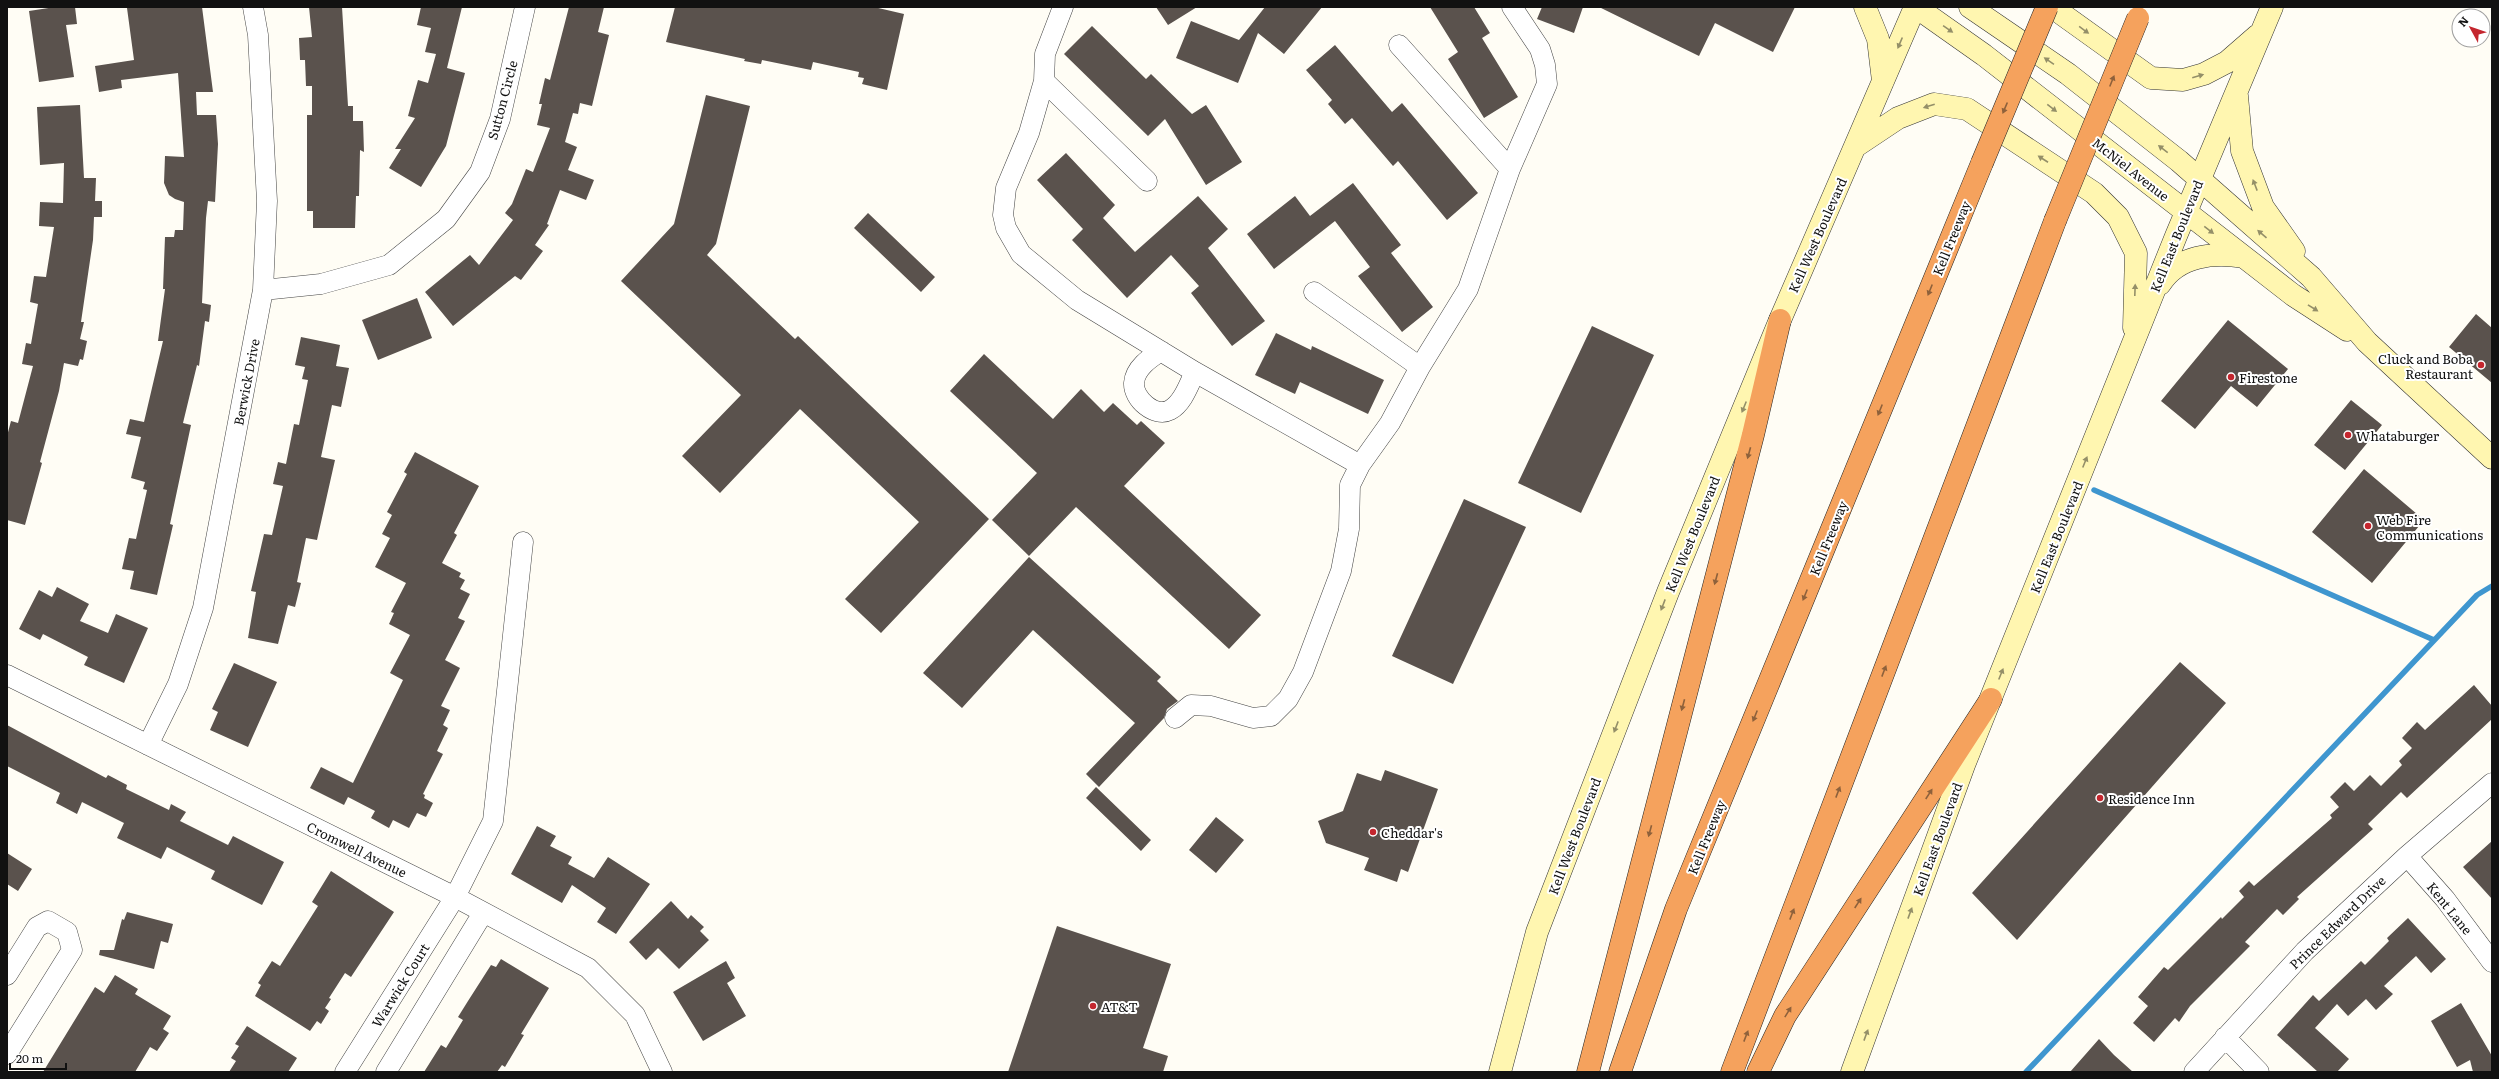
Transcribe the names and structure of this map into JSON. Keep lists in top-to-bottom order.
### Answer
{
  "streets": {
    "highway": ["Kell Freeway"],
    "main road": ["McNiel Avenue", "Kell West Boulevard", "Kell East Boulevard"],
    "street": [
      "Sutton Circle",
      "Berwick Drive",
      "Cromwell Avenue",
      "Kent Lane",
      "Prince Edward Drive",
      "Warwick Court"
    ]
  },
  "crossings": [
    ["Sutton Circle", "Berwick Drive"],
    ["McNiel Avenue", "Kell West Boulevard"],
    ["McNiel Avenue", "Kell East Boulevard"],
    ["Berwick Drive", "Cromwell Avenue"],
    ["Cromwell Avenue", "Warwick Court"],
    ["Kent Lane", "Prince Edward Drive"]
  ],
  "one_way": ["Kell West Boulevard", "Kell East Boulevard"],
  "places": [
    "Cluck and Boba Restaurant",
    "Firestone",
    "Whataburger",
    "Web Fire Communications",
    "Residence Inn",
    "Cheddar's",
    "AT&T"
  ],
  "scale_bar": "20 m",
  "north": "top left"
}
